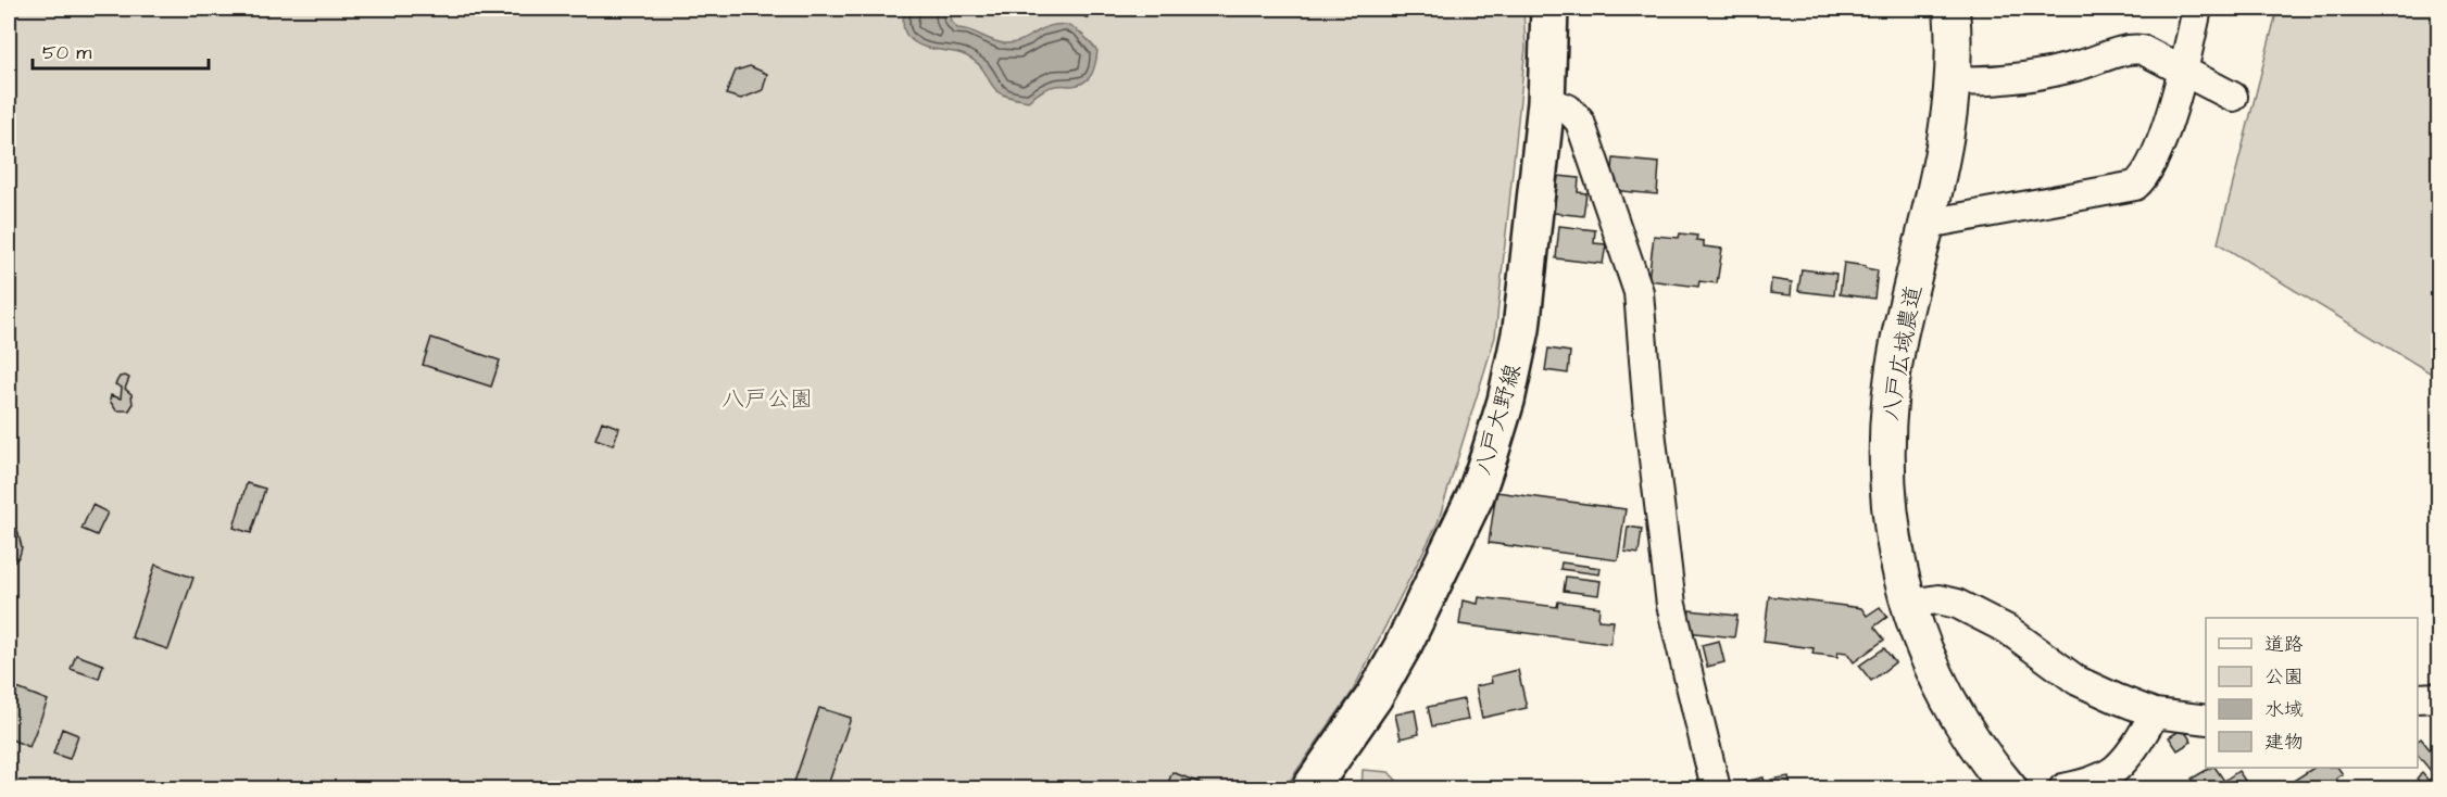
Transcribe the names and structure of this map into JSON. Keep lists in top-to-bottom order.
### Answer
{
  "streets": {
    "main road": ["八戸大野線"],
    "street": ["八戸広域農道"]
  },
  "parks": ["八戸公園"],
  "legend": [
    "道路",
    "公園",
    "水域",
    "建物"
  ],
  "scale_bar": "50 m"
}
